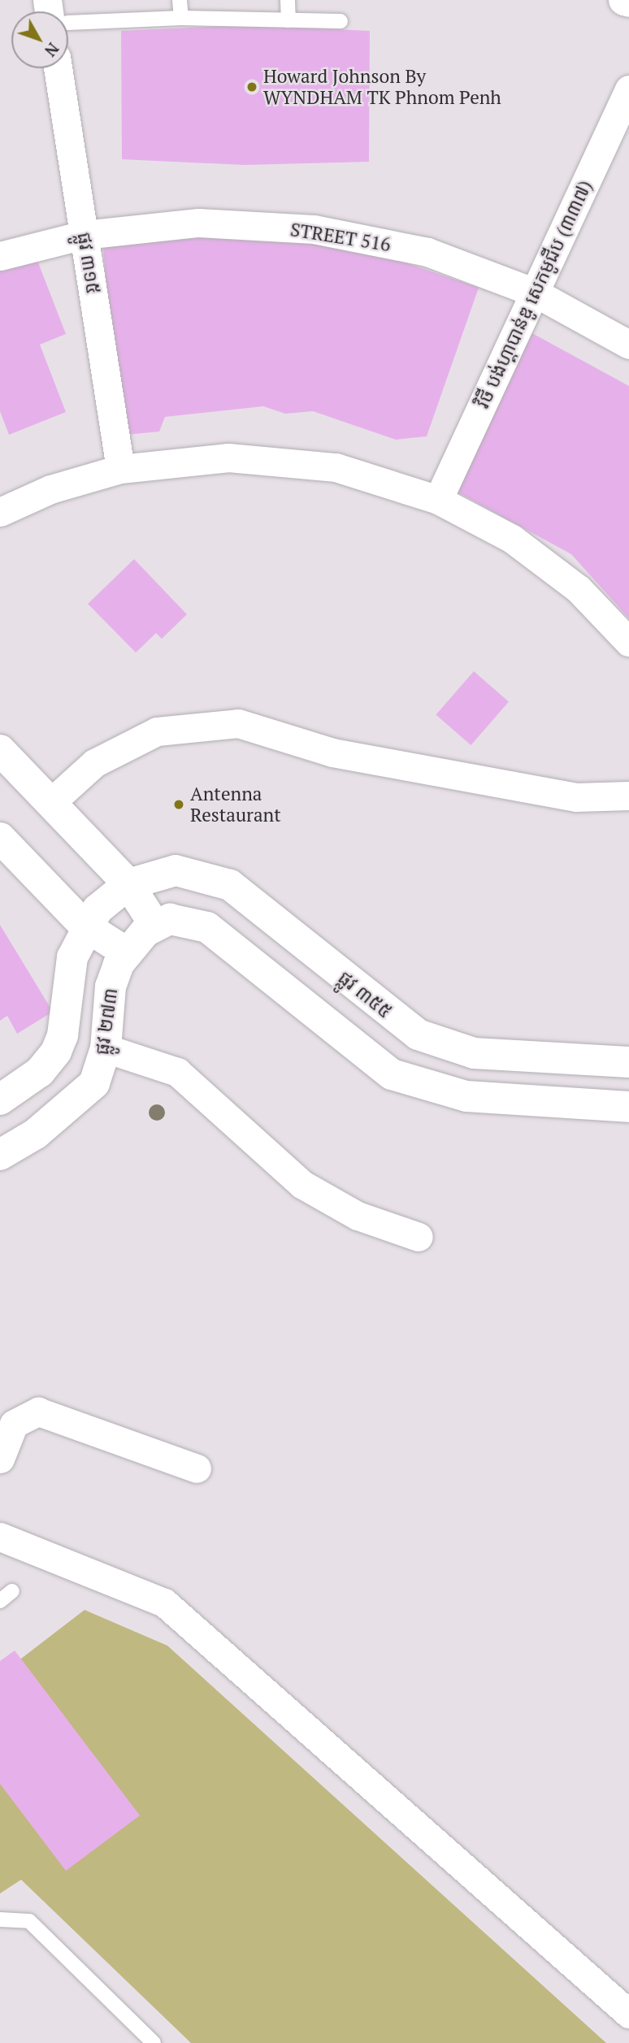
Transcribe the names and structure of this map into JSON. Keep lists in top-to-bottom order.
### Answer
{
  "streets": {
    "main road": ["ផ្លូវ ៣៥៥", "ផ្លូវ ២៧៣"],
    "street": ["STREET 516", "ផ្លូវ ៣១៥", "វិថី បង់ហ្គាបាន់ឌូ សេកមូជីប (៣៣៧)"]
  },
  "crossings": [
    ["STREET 516", "ផ្លូវ ៣១៥"],
    ["STREET 516", "វិថី បង់ហ្គាបាន់ឌូ សេកមូជីប (៣៣៧)"]
  ],
  "places": ["Howard Johnson By WYNDHAM TK Phnom Penh", "Antenna Restaurant"],
  "north": "bottom right"
}
